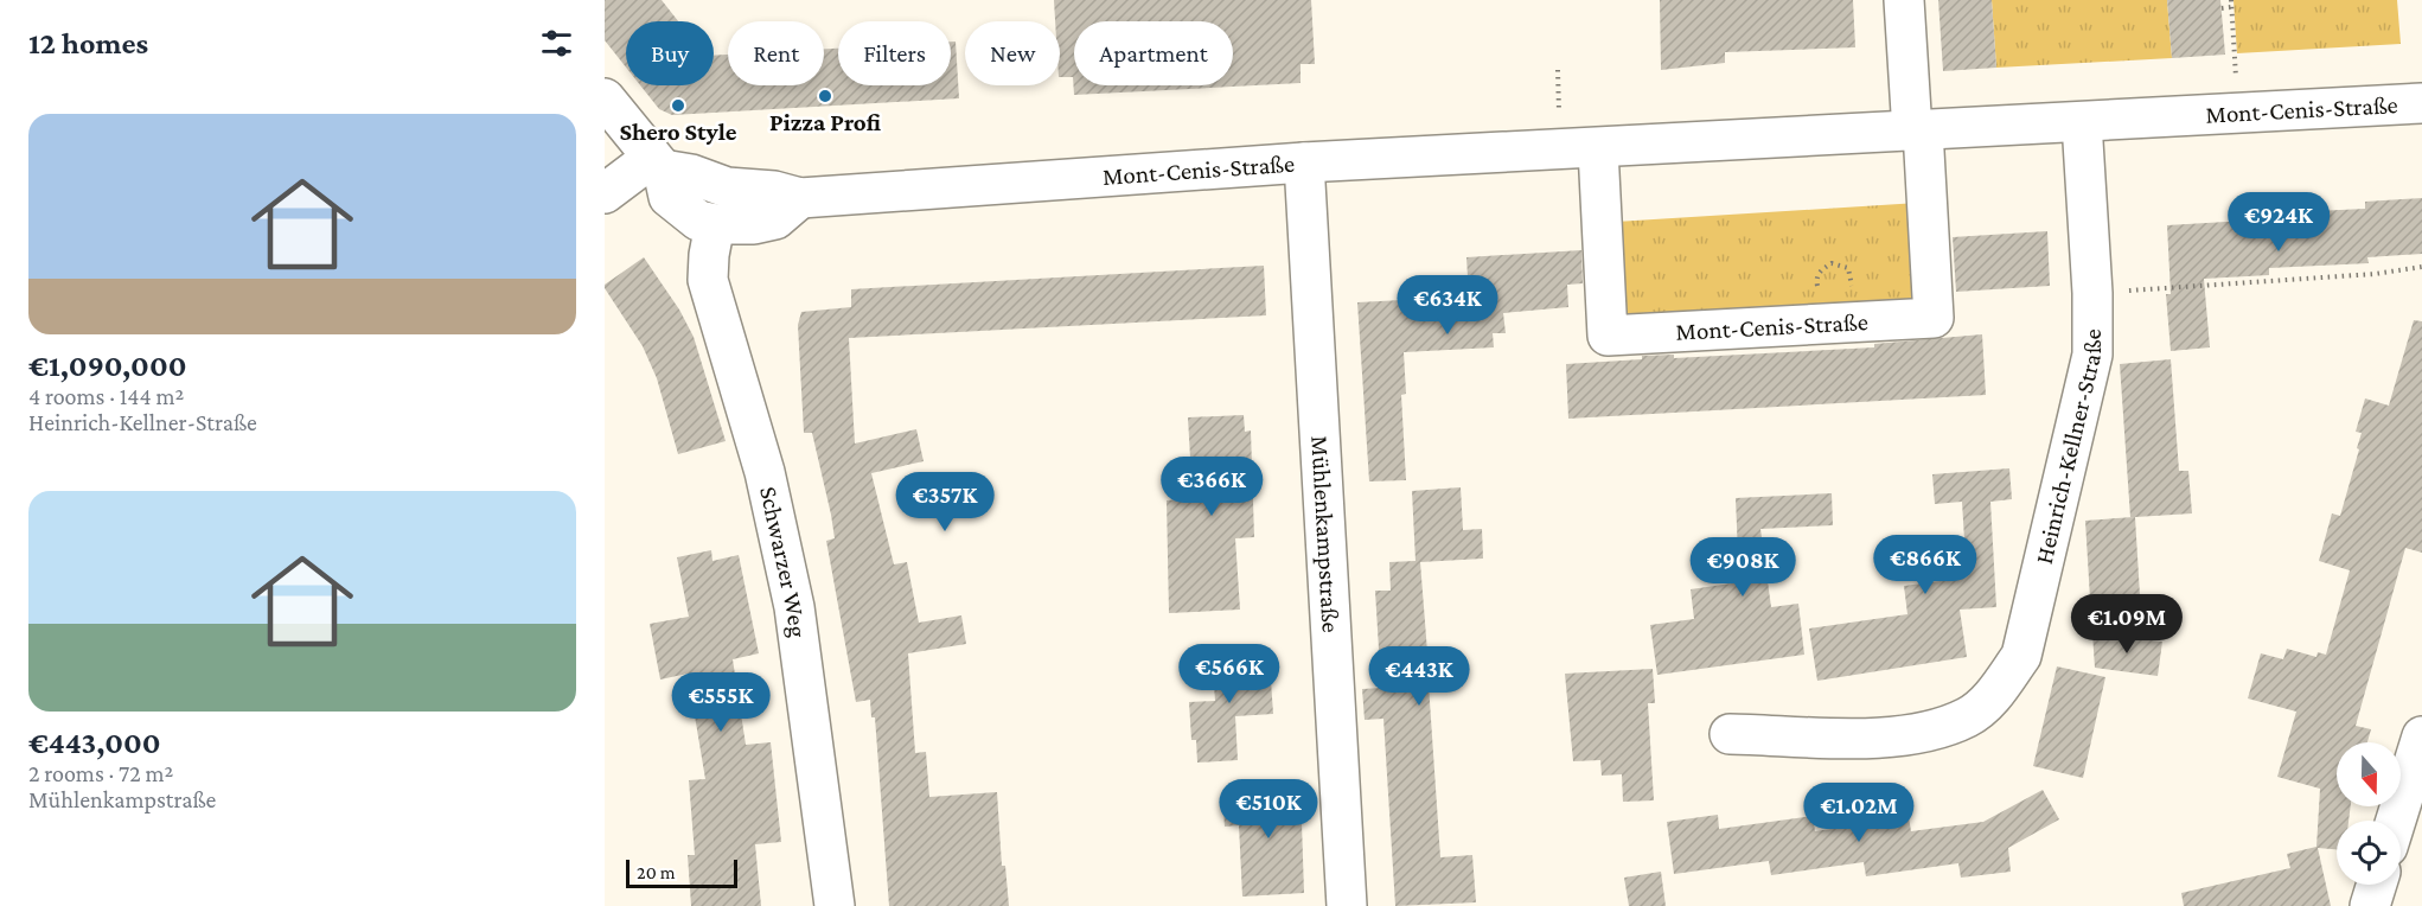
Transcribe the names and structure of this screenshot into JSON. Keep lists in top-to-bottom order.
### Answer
{
  "streets": {
    "street": [
      "Mont-Cenis-Straße",
      "Heinrich-Kellner-Straße",
      "Mühlenkampstraße",
      "Schwarzer Weg"
    ]
  },
  "crossings": [
    ["Mont-Cenis-Straße", "Heinrich-Kellner-Straße"],
    ["Mont-Cenis-Straße", "Mühlenkampstraße"]
  ],
  "places": ["Pizza Profi", "Shero Style"],
  "scale_bar": "20 m",
  "north": "bottom",
  "page": {
    "heading": "12 homes",
    "chip": [
      "Buy",
      "Rent",
      "Filters",
      "New",
      "Apartment"
    ],
    "list": [
      {
        "name": "€1,090,000",
        "note": "4 rooms · 144 m² · Heinrich-Kellner-Straße"
      },
      {
        "name": "€443,000",
        "note": "2 rooms · 72 m² · Mühlenkampstraße"
      }
    ],
    "price": [
      "€924K",
      "€634K",
      "€366K",
      "€357K",
      "€866K",
      "€908K",
      "€1.09M",
      "€566K",
      "€443K",
      "€555K",
      "€510K",
      "€1.02M"
    ],
    "scale": "20 m"
  }
}
